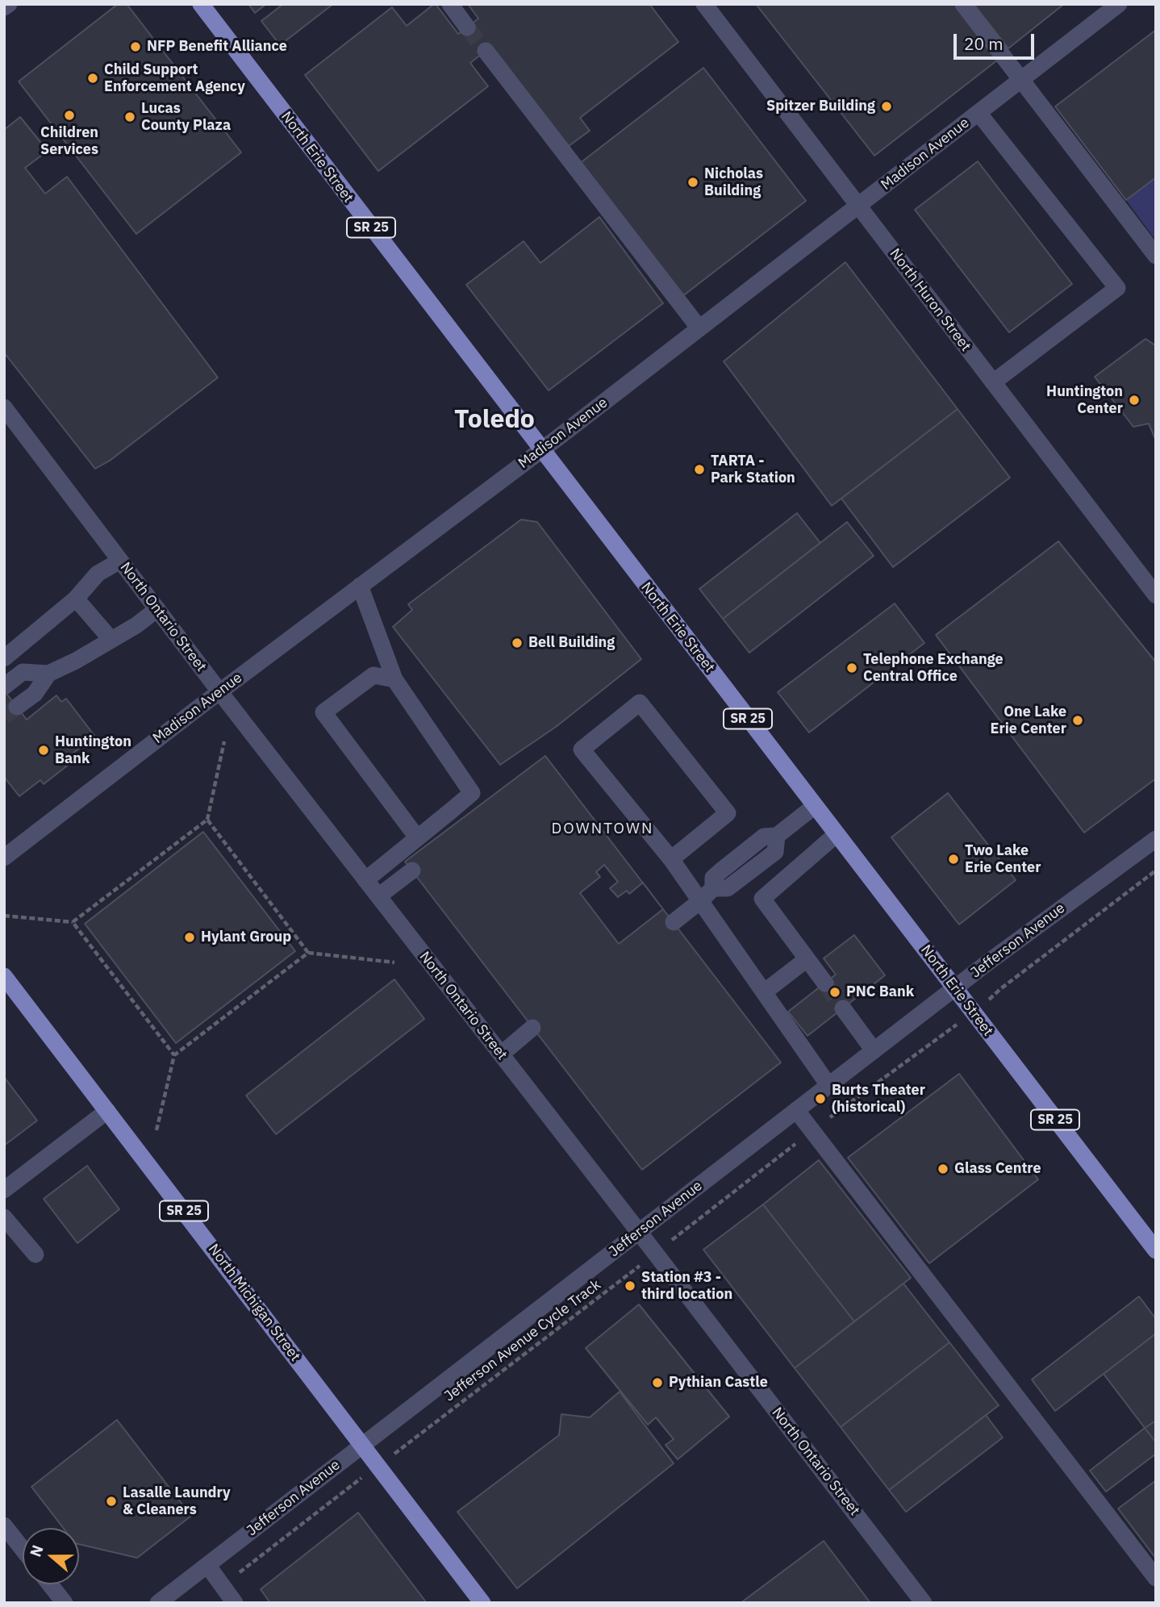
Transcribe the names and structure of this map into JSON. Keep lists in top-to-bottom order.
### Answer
{
  "streets": {
    "main road": ["North Erie Street", "SR 25", "North Michigan Street"],
    "street": [
      "Madison Avenue",
      "North Huron Street",
      "North Ontario Street",
      "Jefferson Avenue"
    ],
    "path": ["Jefferson Avenue Cycle Track"]
  },
  "crossings": [
    ["Madison Avenue", "North Erie Street"],
    ["Madison Avenue", "North Huron Street"],
    ["Madison Avenue", "North Ontario Street"],
    ["North Erie Street", "Jefferson Avenue"],
    ["North Erie Street", "Jefferson Avenue Cycle Track"],
    ["North Ontario Street", "Jefferson Avenue"],
    ["North Ontario Street", "Jefferson Avenue Cycle Track"],
    ["Jefferson Avenue", "North Michigan Street"],
    ["North Michigan Street", "Jefferson Avenue Cycle Track"]
  ],
  "districts": ["Toledo", "DOWNTOWN"],
  "places": [
    "NFP Benefit Alliance",
    "Child Support Enforcement Agency",
    "Spitzer Building",
    "Children Services",
    "Lucas County Plaza",
    "Nicholas Building",
    "Huntington Center",
    "TARTA - Park Station",
    "Bell Building",
    "Telephone Exchange Central Office",
    "One Lake Erie Center",
    "Huntington Bank",
    "Two Lake Erie Center",
    "Hylant Group",
    "PNC Bank",
    "Burts Theater (historical)",
    "Glass Centre",
    "Station #3 - third location",
    "Pythian Castle",
    "Lasalle Laundry & Cleaners"
  ],
  "scale_bar": "20 m",
  "north": "left"
}
